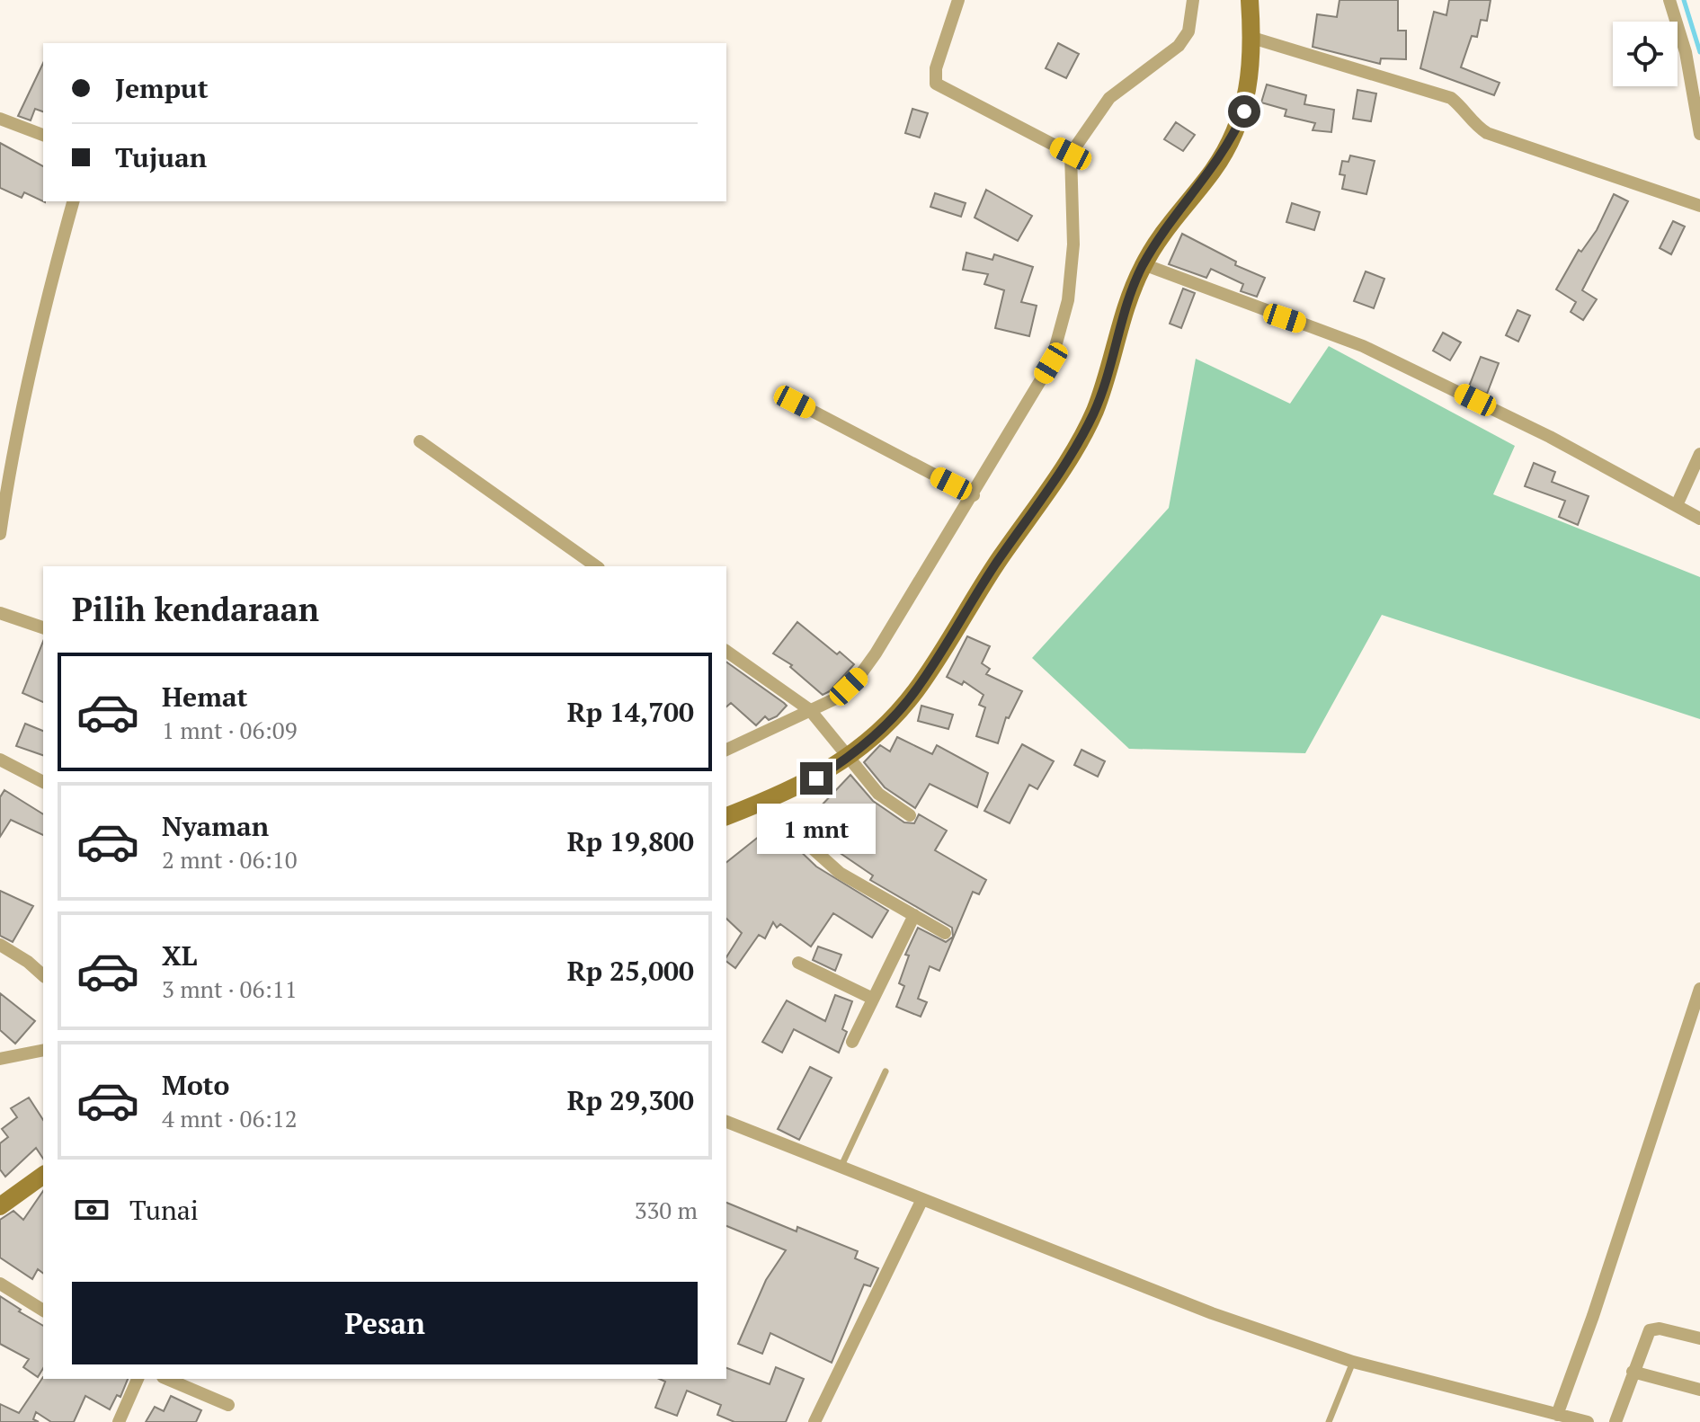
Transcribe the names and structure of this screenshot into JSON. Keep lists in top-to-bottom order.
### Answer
{
  "page": {
    "banner": ["Jemput", "Tujuan"],
    "heading": "Pilih kendaraan",
    "list": [
      {
        "name": "Hemat",
        "note": "1 mnt · 06:09",
        "value": "Rp 14,700"
      },
      {
        "name": "Nyaman",
        "note": "2 mnt · 06:10",
        "value": "Rp 19,800"
      },
      {
        "name": "XL",
        "note": "3 mnt · 06:11",
        "value": "Rp 25,000"
      },
      {
        "name": "Moto",
        "note": "4 mnt · 06:12",
        "value": "Rp 29,300"
      }
    ],
    "bubble": "1 mnt",
    "pay": ["Tunai", "330 m"],
    "buttons": "Pesan"
  }
}
